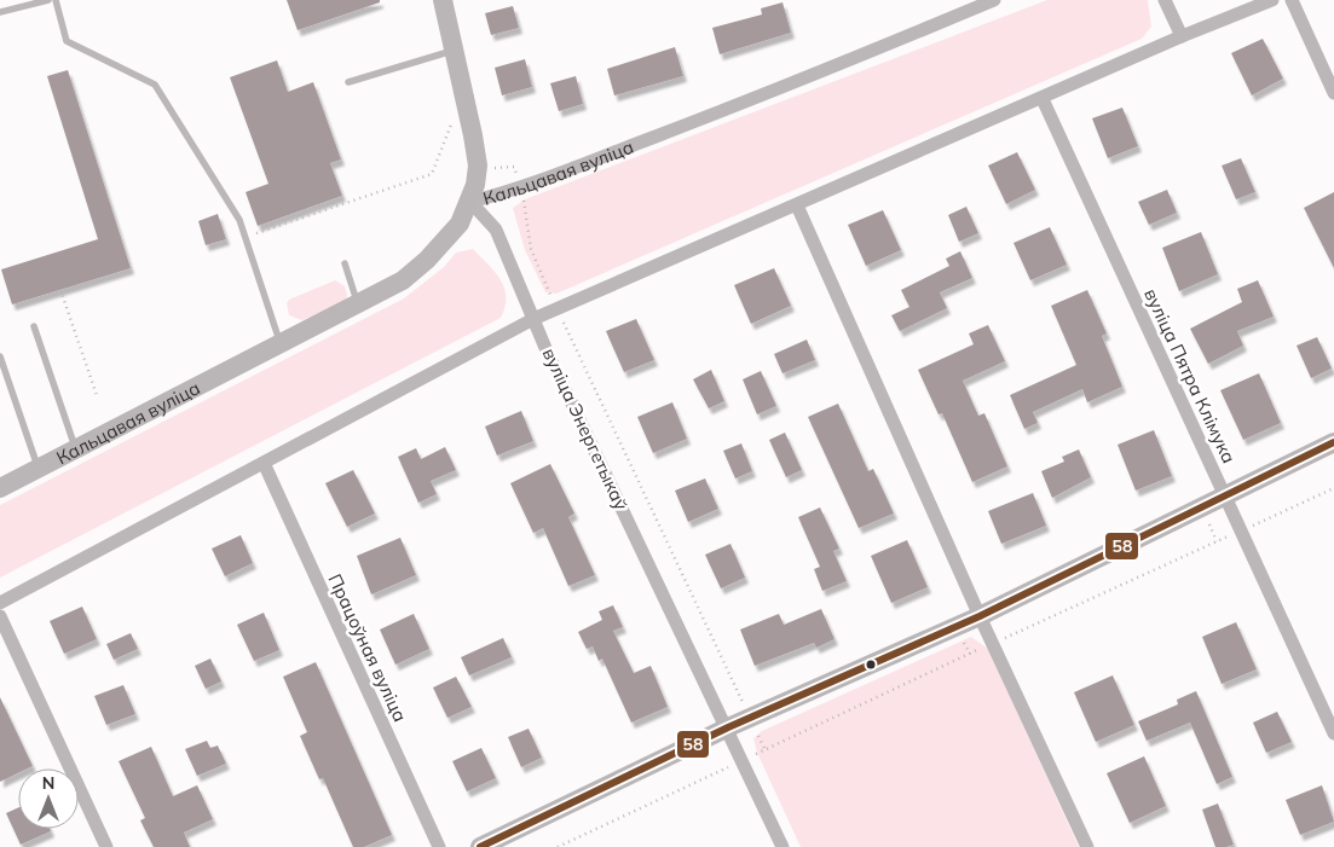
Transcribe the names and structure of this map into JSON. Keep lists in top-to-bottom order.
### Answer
{
  "streets": {
    "street": [
      "Кальцавая вуліца",
      "вуліца Пятра Клімука",
      "вуліца Энергетыкаў",
      "Працоўная вуліца"
    ]
  },
  "crossings": [
    ["Кальцавая вуліца", "вуліца Энергетыкаў"]
  ],
  "lines": ["transit line 58"],
  "north": "top"
}
